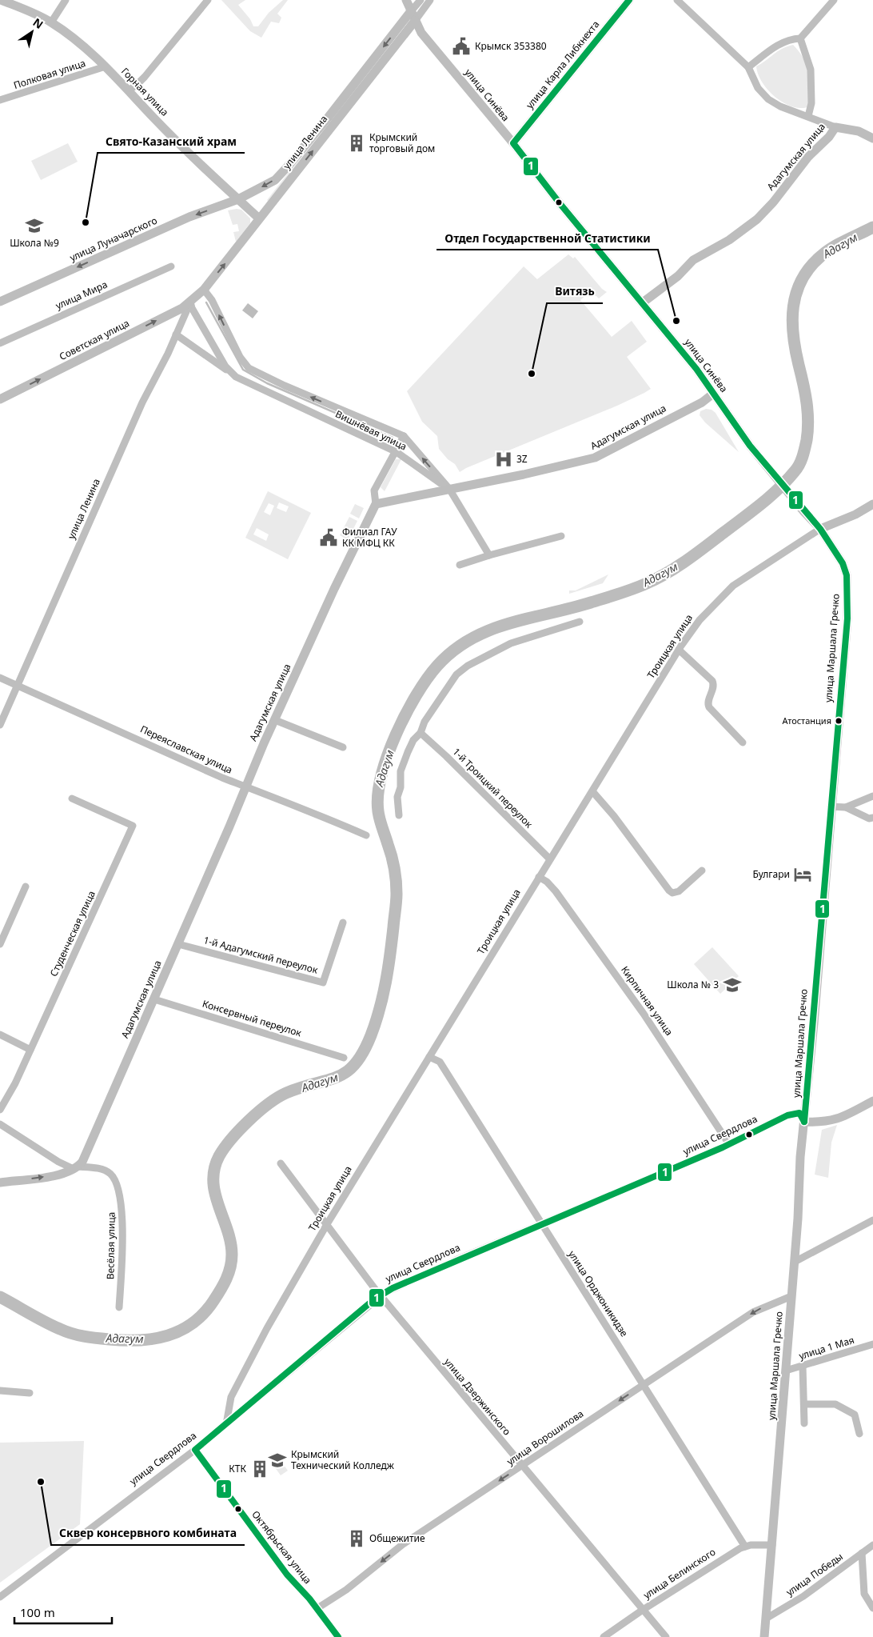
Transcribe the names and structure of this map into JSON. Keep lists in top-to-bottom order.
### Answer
{
  "streets": {
    "main road": [
      "улица Карла Либкнехта",
      "Горная улица",
      "улица Синёва",
      "улица Ленина",
      "Адагумская улица",
      "улица Луначарского",
      "Советская улица",
      "Троицкая улица",
      "улица Маршала Гречко",
      "улица Свердлова"
    ],
    "street": [
      "Полковая улица",
      "улица Мира",
      "Вишнёвая улица",
      "Переяславская улица",
      "1-й Троицкий переулок",
      "Студенческая улица",
      "1-й Адагумский переулок",
      "Кирпичная улица",
      "Консервный переулок",
      "Весёлая улица",
      "улица Орджоникидзе",
      "улица 1 Мая",
      "улица Дзержинского",
      "улица Ворошилова",
      "Октябрьская улица",
      "улица Белинского",
      "улица Победы"
    ]
  },
  "crossings": [
    ["улица Карла Либкнехта", "улица Синёва"],
    ["Полковая улица", "Горная улица"],
    ["Горная улица", "улица Ленина"],
    ["Горная улица", "улица Луначарского"],
    ["улица Синёва", "улица Ленина"],
    ["улица Синёва", "Адагумская улица"],
    ["улица Синёва", "улица Маршала Гречко"],
    ["улица Ленина", "улица Луначарского"],
    ["улица Ленина", "Советская улица"],
    ["улица Ленина", "Вишнёвая улица"],
    ["улица Ленина", "Переяславская улица"],
    ["Адагумская улица", "Вишнёвая улица"],
    ["Адагумская улица", "Переяславская улица"],
    ["Адагумская улица", "1-й Адагумский переулок"],
    ["Адагумская улица", "Консервный переулок"],
    ["Адагумская улица", "Весёлая улица"],
    ["Советская улица", "Вишнёвая улица"],
    ["Троицкая улица", "улица Маршала Гречко"],
    ["Троицкая улица", "1-й Троицкий переулок"],
    ["Троицкая улица", "Кирпичная улица"],
    ["Троицкая улица", "улица Свердлова"],
    ["Троицкая улица", "улица Орджоникидзе"],
    ["Троицкая улица", "улица Дзержинского"],
    ["улица Маршала Гречко", "улица Свердлова"],
    ["улица Маршала Гречко", "улица 1 Мая"],
    ["улица Маршала Гречко", "улица Ворошилова"],
    ["улица Маршала Гречко", "улица Белинского"],
    ["улица Маршала Гречко", "улица Победы"],
    ["Кирпичная улица", "улица Свердлова"],
    ["улица Свердлова", "улица Орджоникидзе"],
    ["улица Свердлова", "улица Дзержинского"],
    ["улица Свердлова", "Октябрьская улица"],
    ["улица Орджоникидзе", "улица Ворошилова"],
    ["улица Орджоникидзе", "улица Белинского"],
    ["улица Дзержинского", "улица Ворошилова"],
    ["улица Дзержинского", "улица Белинского"],
    ["улица Ворошилова", "Октябрьская улица"]
  ],
  "one_way": ["улица Луначарского", "Советская улица", "улица Ворошилова"],
  "water": ["Адагум"],
  "places": {
    "public building": ["Крымск 353380", "Филиал ГАУ КК МФЦ КК"],
    "building": ["Крымский торговый дом", "КТК", "Общежитие"],
    "other": [
      "Свято-Казанский храм",
      "Отдел Государственной Статистики",
      "Витязь",
      "Атостанция",
      "Сквер консервного комбината"
    ],
    "school or university": ["Школа №9", "Школа № 3", "Крымский Технический Колледж"],
    "hospital": ["3Z"],
    "hotel": ["Булгари"]
  },
  "lines": ["transit line 1"],
  "scale_bar": "100 m",
  "north": "top right"
}
